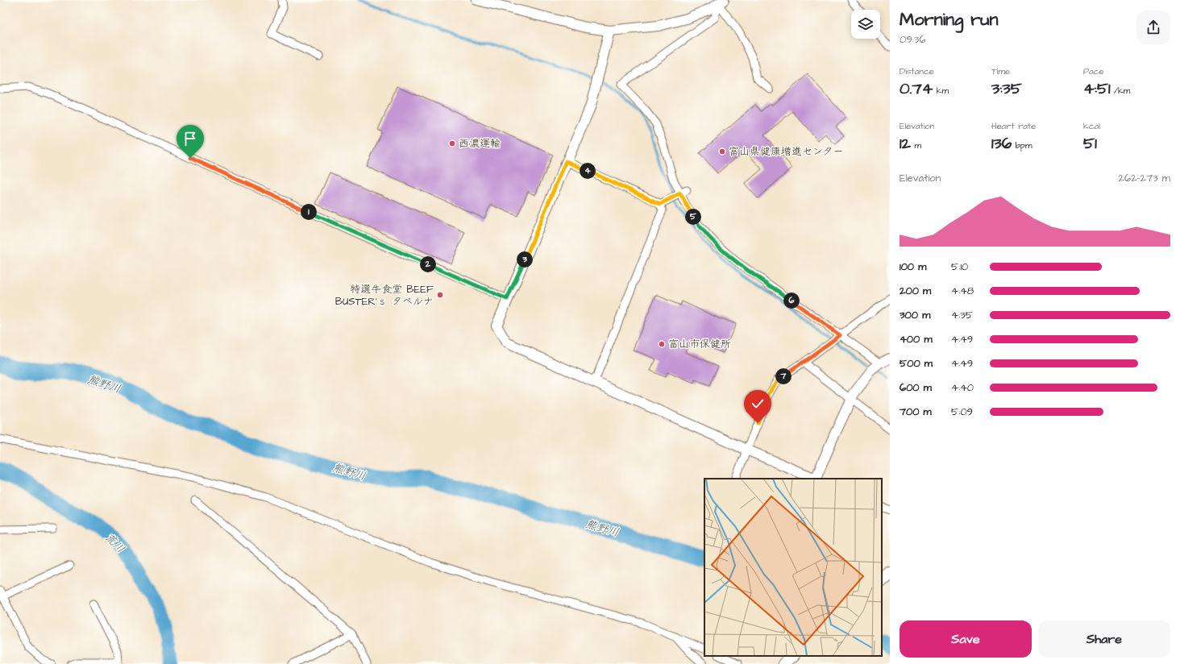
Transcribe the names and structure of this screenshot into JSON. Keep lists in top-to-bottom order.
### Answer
{
  "water": ["熊野川", "荒川"],
  "places": [
    "西濃運輸",
    "富山県健康増進センター",
    "特選牛食堂 BEEF BUSTER'ｓ タベルナ",
    "富山市保健所"
  ],
  "page": {
    "heading": ["Morning run", "09:36"],
    "stats": [
      ["Distance", "0.74 km"],
      ["Time", "3:35"],
      ["Pace", "4:51 /km"],
      ["Elevation", "12 m"],
      ["Heart rate", "136 bpm"],
      ["kcal", "51"]
    ],
    "pins": [
      "4",
      "1",
      "5",
      "3",
      "2",
      "6",
      "7"
    ],
    "chart": ["Elevation", "262–273 m"],
    "list": [
      {
        "name": "100 m",
        "note": "5:10"
      },
      {
        "name": "200 m",
        "note": "4:48"
      },
      {
        "name": "300 m",
        "note": "4:35"
      },
      {
        "name": "400 m",
        "note": "4:49"
      },
      {
        "name": "500 m",
        "note": "4:49"
      },
      {
        "name": "600 m",
        "note": "4:40"
      },
      {
        "name": "700 m",
        "note": "5:09"
      }
    ],
    "buttons": ["Save", "Share"]
  }
}
